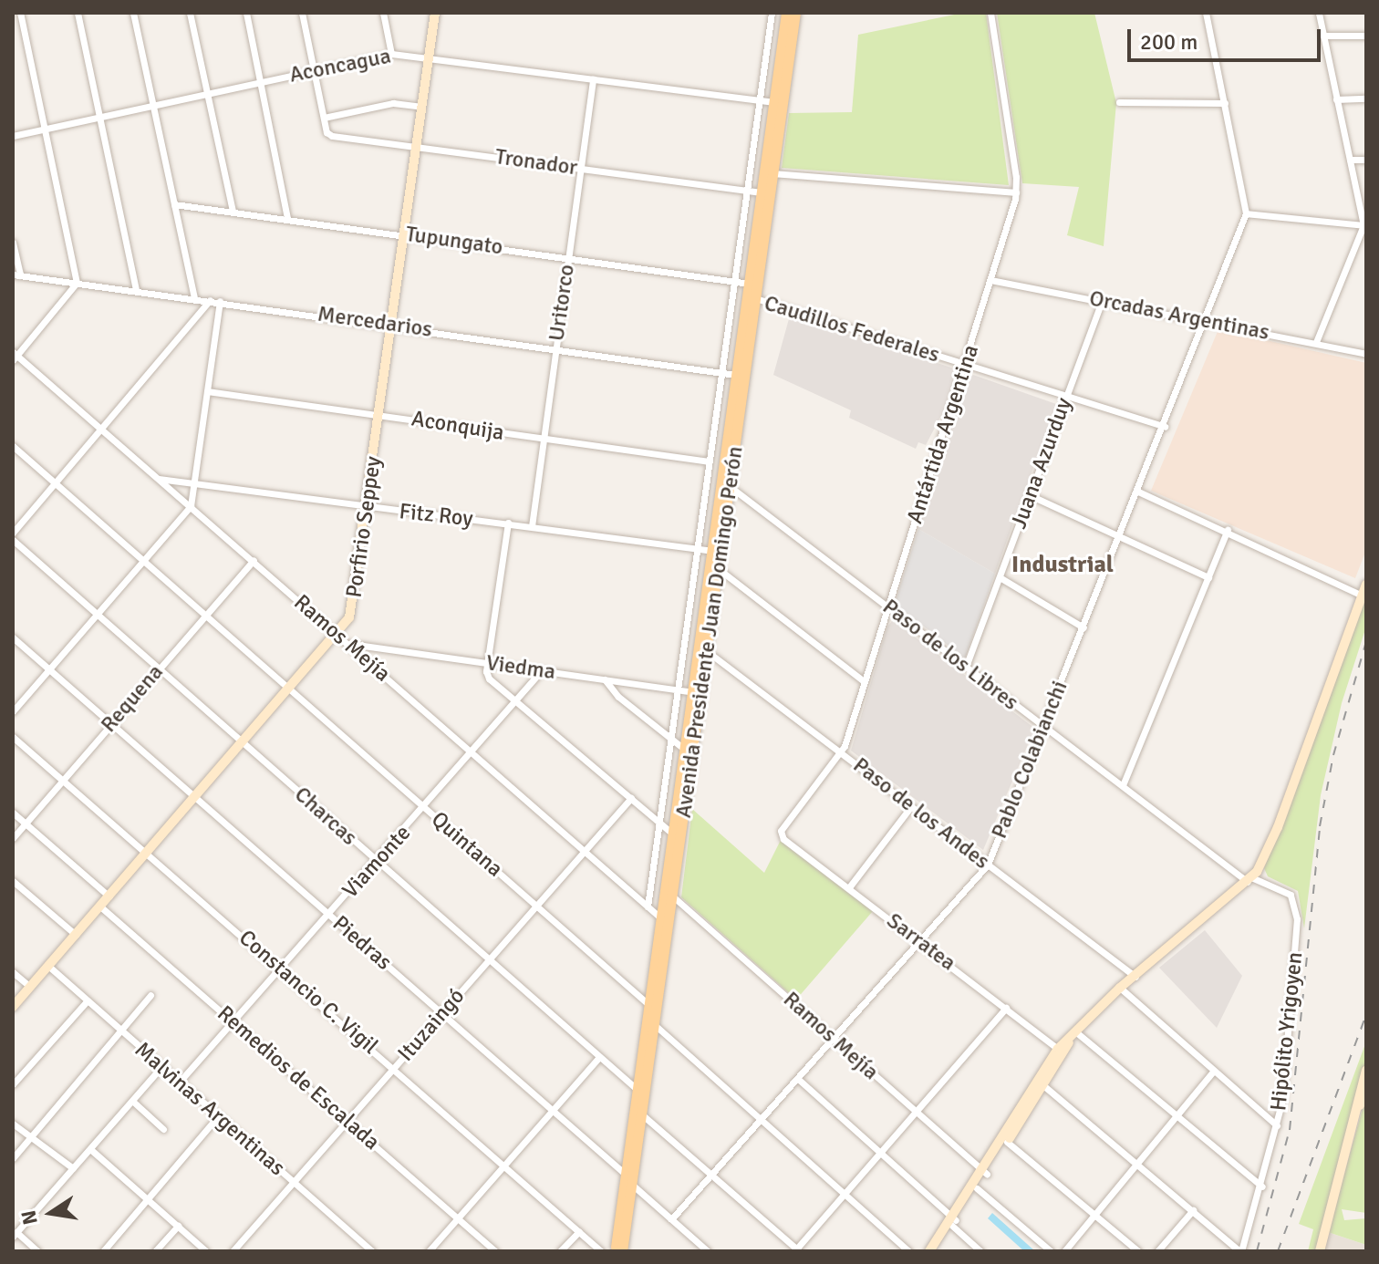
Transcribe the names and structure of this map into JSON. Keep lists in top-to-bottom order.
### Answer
{
  "streets": {
    "main road": ["Porfirio Seppey", "Avenida Presidente Juan Domingo Perón"],
    "street": [
      "Aconcagua",
      "Tronador",
      "Tupungato",
      "Uritorco",
      "Orcadas Argentinas",
      "Mercedarios",
      "Caudillos Federales",
      "Aconquija",
      "Antártida Argentina",
      "Juana Azurduy",
      "Fitz Roy",
      "Ramos Mejía",
      "Paso de los Libres",
      "Viedma",
      "Requena",
      "Pablo Colabianchi",
      "Paso de los Andes",
      "Charcas",
      "Quintana",
      "Viamonte",
      "Sarratea",
      "Piedras",
      "Constancio C. Vigil",
      "Ituzaingó",
      "Hipólito Yrigoyen",
      "Remedios de Escalada",
      "Malvinas Argentinas"
    ]
  },
  "crossings": [
    ["Aconcagua", "Uritorco"],
    ["Aconcagua", "Porfirio Seppey"],
    ["Aconcagua", "Avenida Presidente Juan Domingo Perón"],
    ["Tronador", "Uritorco"],
    ["Tronador", "Porfirio Seppey"],
    ["Tronador", "Avenida Presidente Juan Domingo Perón"],
    ["Tupungato", "Uritorco"],
    ["Tupungato", "Porfirio Seppey"],
    ["Tupungato", "Avenida Presidente Juan Domingo Perón"],
    ["Uritorco", "Mercedarios"],
    ["Uritorco", "Aconquija"],
    ["Uritorco", "Fitz Roy"],
    ["Orcadas Argentinas", "Antártida Argentina"],
    ["Orcadas Argentinas", "Juana Azurduy"],
    ["Orcadas Argentinas", "Pablo Colabianchi"],
    ["Mercedarios", "Porfirio Seppey"],
    ["Mercedarios", "Avenida Presidente Juan Domingo Perón"],
    ["Caudillos Federales", "Antártida Argentina"],
    ["Caudillos Federales", "Juana Azurduy"],
    ["Caudillos Federales", "Avenida Presidente Juan Domingo Perón"],
    ["Caudillos Federales", "Pablo Colabianchi"],
    ["Aconquija", "Porfirio Seppey"],
    ["Aconquija", "Avenida Presidente Juan Domingo Perón"],
    ["Antártida Argentina", "Paso de los Libres"],
    ["Antártida Argentina", "Paso de los Andes"],
    ["Antártida Argentina", "Sarratea"],
    ["Juana Azurduy", "Paso de los Libres"],
    ["Fitz Roy", "Porfirio Seppey"],
    ["Fitz Roy", "Avenida Presidente Juan Domingo Perón"],
    ["Fitz Roy", "Ramos Mejía"],
    ["Porfirio Seppey", "Ramos Mejía"],
    ["Porfirio Seppey", "Charcas"],
    ["Porfirio Seppey", "Quintana"],
    ["Porfirio Seppey", "Piedras"],
    ["Porfirio Seppey", "Constancio C. Vigil"],
    ["Porfirio Seppey", "Remedios de Escalada"],
    ["Porfirio Seppey", "Malvinas Argentinas"],
    ["Avenida Presidente Juan Domingo Perón", "Ramos Mejía"],
    ["Avenida Presidente Juan Domingo Perón", "Paso de los Libres"],
    ["Avenida Presidente Juan Domingo Perón", "Viedma"],
    ["Avenida Presidente Juan Domingo Perón", "Paso de los Andes"],
    ["Avenida Presidente Juan Domingo Perón", "Charcas"],
    ["Avenida Presidente Juan Domingo Perón", "Quintana"],
    ["Avenida Presidente Juan Domingo Perón", "Piedras"],
    ["Ramos Mejía", "Viedma"],
    ["Ramos Mejía", "Requena"],
    ["Ramos Mejía", "Pablo Colabianchi"],
    ["Ramos Mejía", "Viamonte"],
    ["Ramos Mejía", "Ituzaingó"],
    ["Paso de los Libres", "Pablo Colabianchi"],
    ["Paso de los Libres", "Hipólito Yrigoyen"],
    ["Viedma", "Viamonte"],
    ["Requena", "Charcas"],
    ["Requena", "Quintana"],
    ["Requena", "Piedras"],
    ["Requena", "Constancio C. Vigil"],
    ["Pablo Colabianchi", "Paso de los Andes"],
    ["Pablo Colabianchi", "Sarratea"],
    ["Pablo Colabianchi", "Piedras"],
    ["Charcas", "Viamonte"],
    ["Charcas", "Ituzaingó"],
    ["Quintana", "Viamonte"],
    ["Quintana", "Ituzaingó"],
    ["Viamonte", "Piedras"],
    ["Viamonte", "Constancio C. Vigil"],
    ["Viamonte", "Remedios de Escalada"],
    ["Viamonte", "Malvinas Argentinas"],
    ["Piedras", "Ituzaingó"],
    ["Constancio C. Vigil", "Ituzaingó"],
    ["Ituzaingó", "Remedios de Escalada"],
    ["Ituzaingó", "Malvinas Argentinas"]
  ],
  "districts": ["Industrial"],
  "scale_bar": "200 m",
  "north": "left"
}
